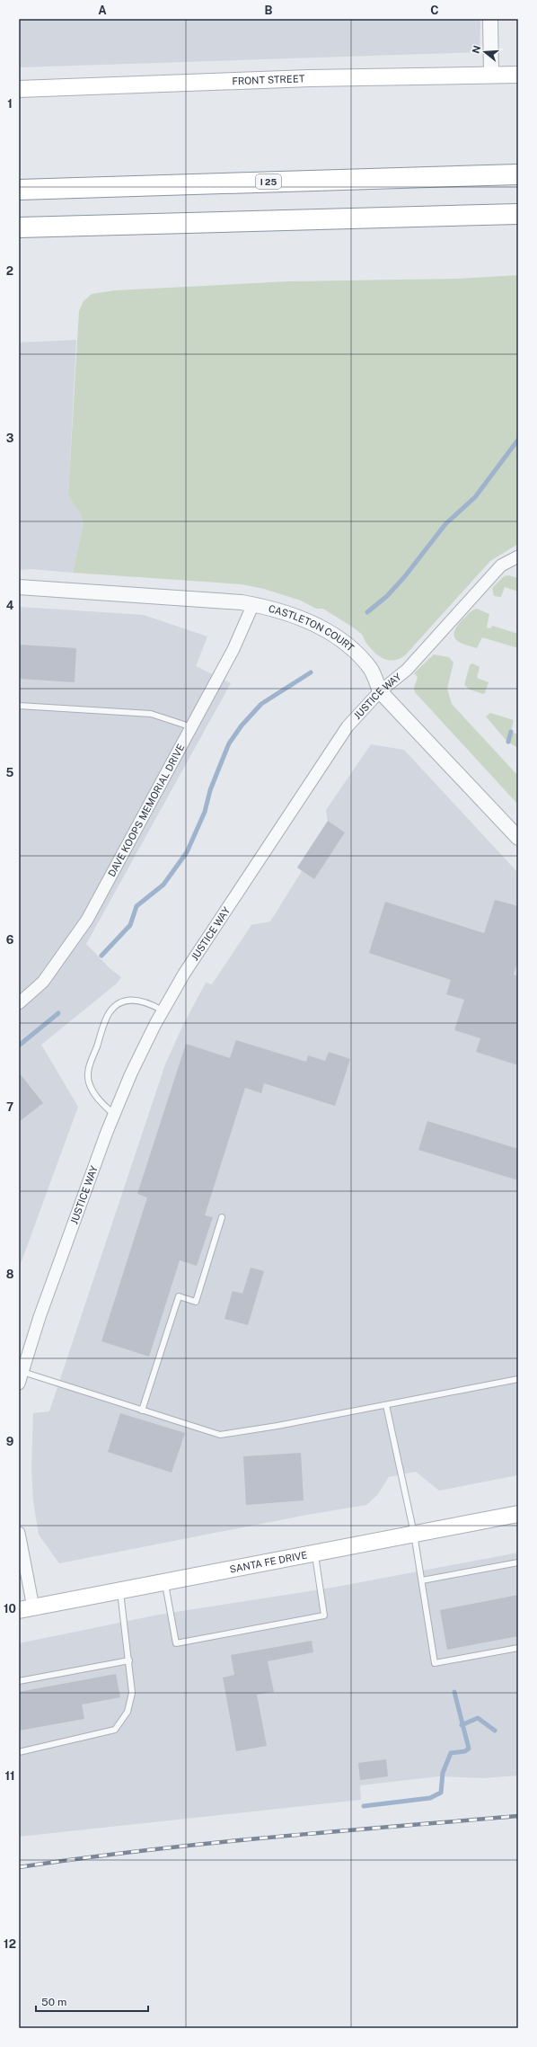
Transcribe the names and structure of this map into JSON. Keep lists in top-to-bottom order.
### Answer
{
  "streets": {
    "highway": ["I 25"],
    "main road": ["FRONT STREET", "SANTA FE DRIVE"],
    "street": ["CASTLETON COURT", "JUSTICE WAY", "DAVE KOOPS MEMORIAL DRIVE"]
  },
  "crossings": [
    ["CASTLETON COURT", "JUSTICE WAY"],
    ["CASTLETON COURT", "DAVE KOOPS MEMORIAL DRIVE"]
  ],
  "scale_bar": "50 m",
  "north": "left",
  "grid": {
    "columns": ["A", "B", "C"],
    "rows": [
      "1",
      "2",
      "3",
      "4",
      "5",
      "6",
      "7",
      "8",
      "9",
      "10",
      "11",
      "12"
    ]
  }
}
